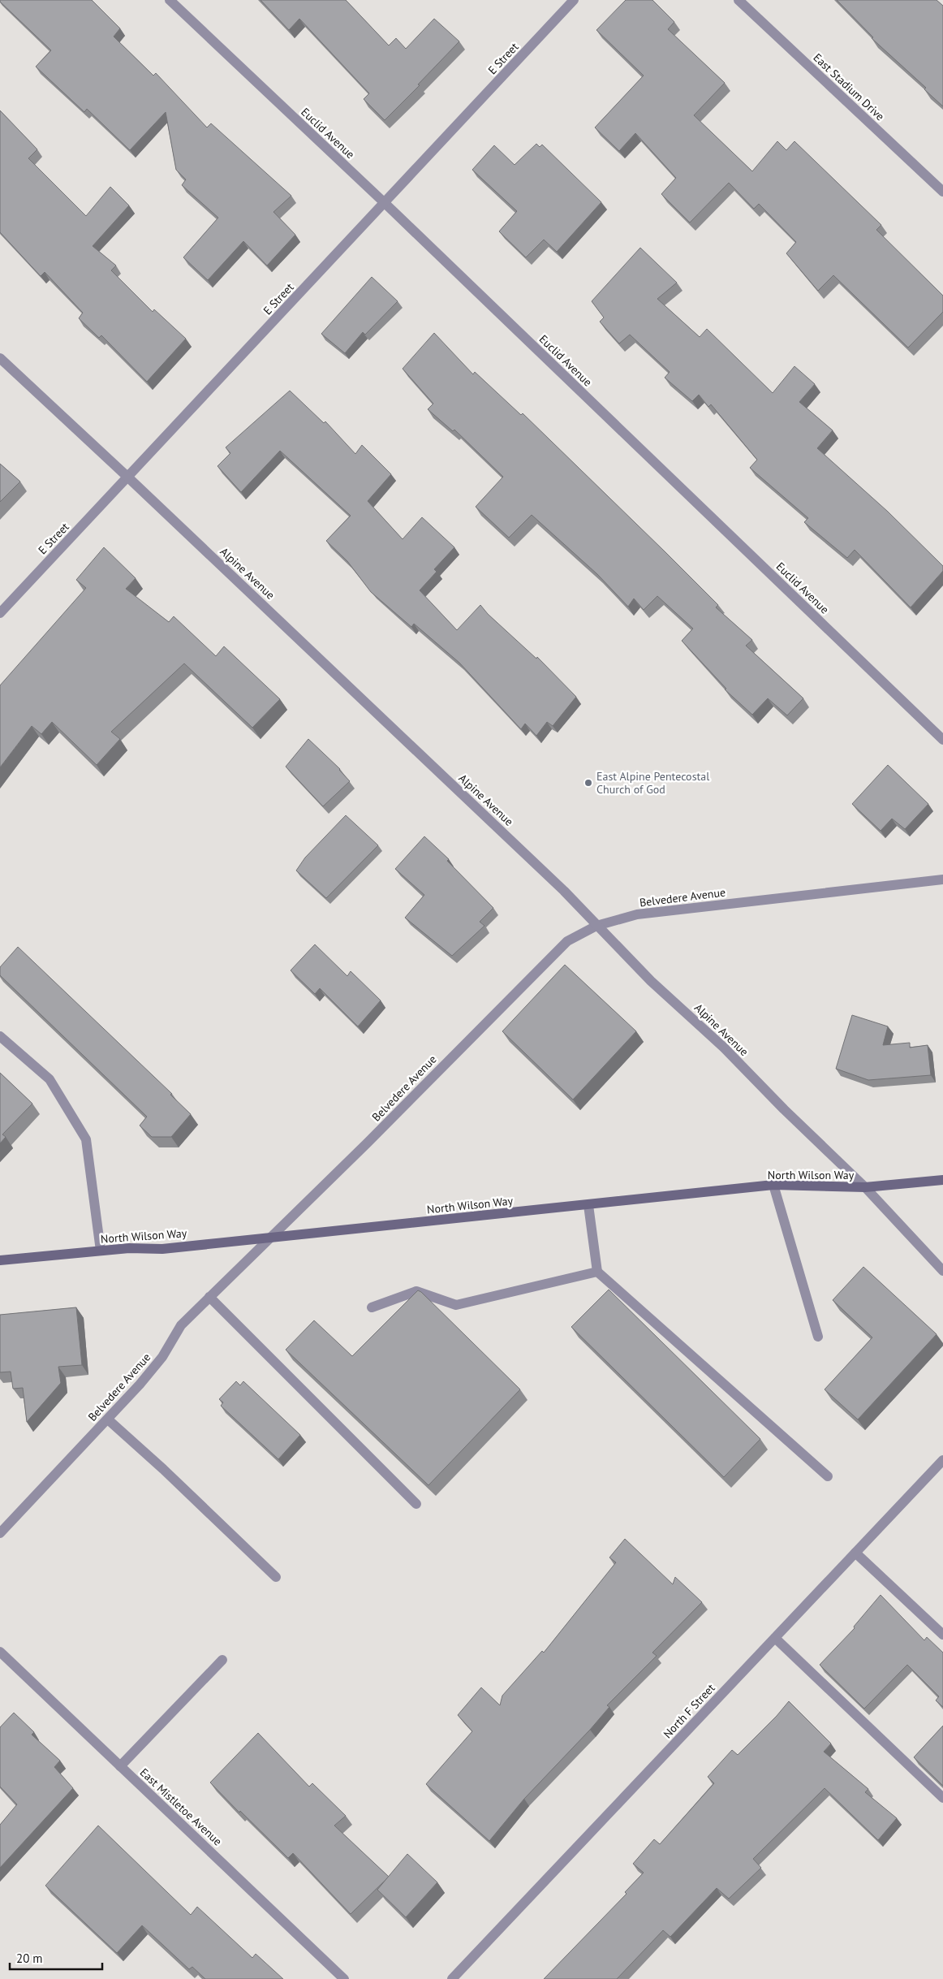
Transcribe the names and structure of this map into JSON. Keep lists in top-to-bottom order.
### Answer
{
  "streets": {
    "main road": ["North Wilson Way"],
    "street": [
      "E Street",
      "East Stadium Drive",
      "Euclid Avenue",
      "Alpine Avenue",
      "Belvedere Avenue",
      "North F Street",
      "East Mistletoe Avenue"
    ]
  },
  "crossings": [
    ["E Street", "Euclid Avenue"],
    ["E Street", "Alpine Avenue"],
    ["Alpine Avenue", "Belvedere Avenue"],
    ["Alpine Avenue", "North Wilson Way"],
    ["Belvedere Avenue", "North Wilson Way"]
  ],
  "places": ["East Alpine Pentecostal Church of God"],
  "scale_bar": "20 m"
}
